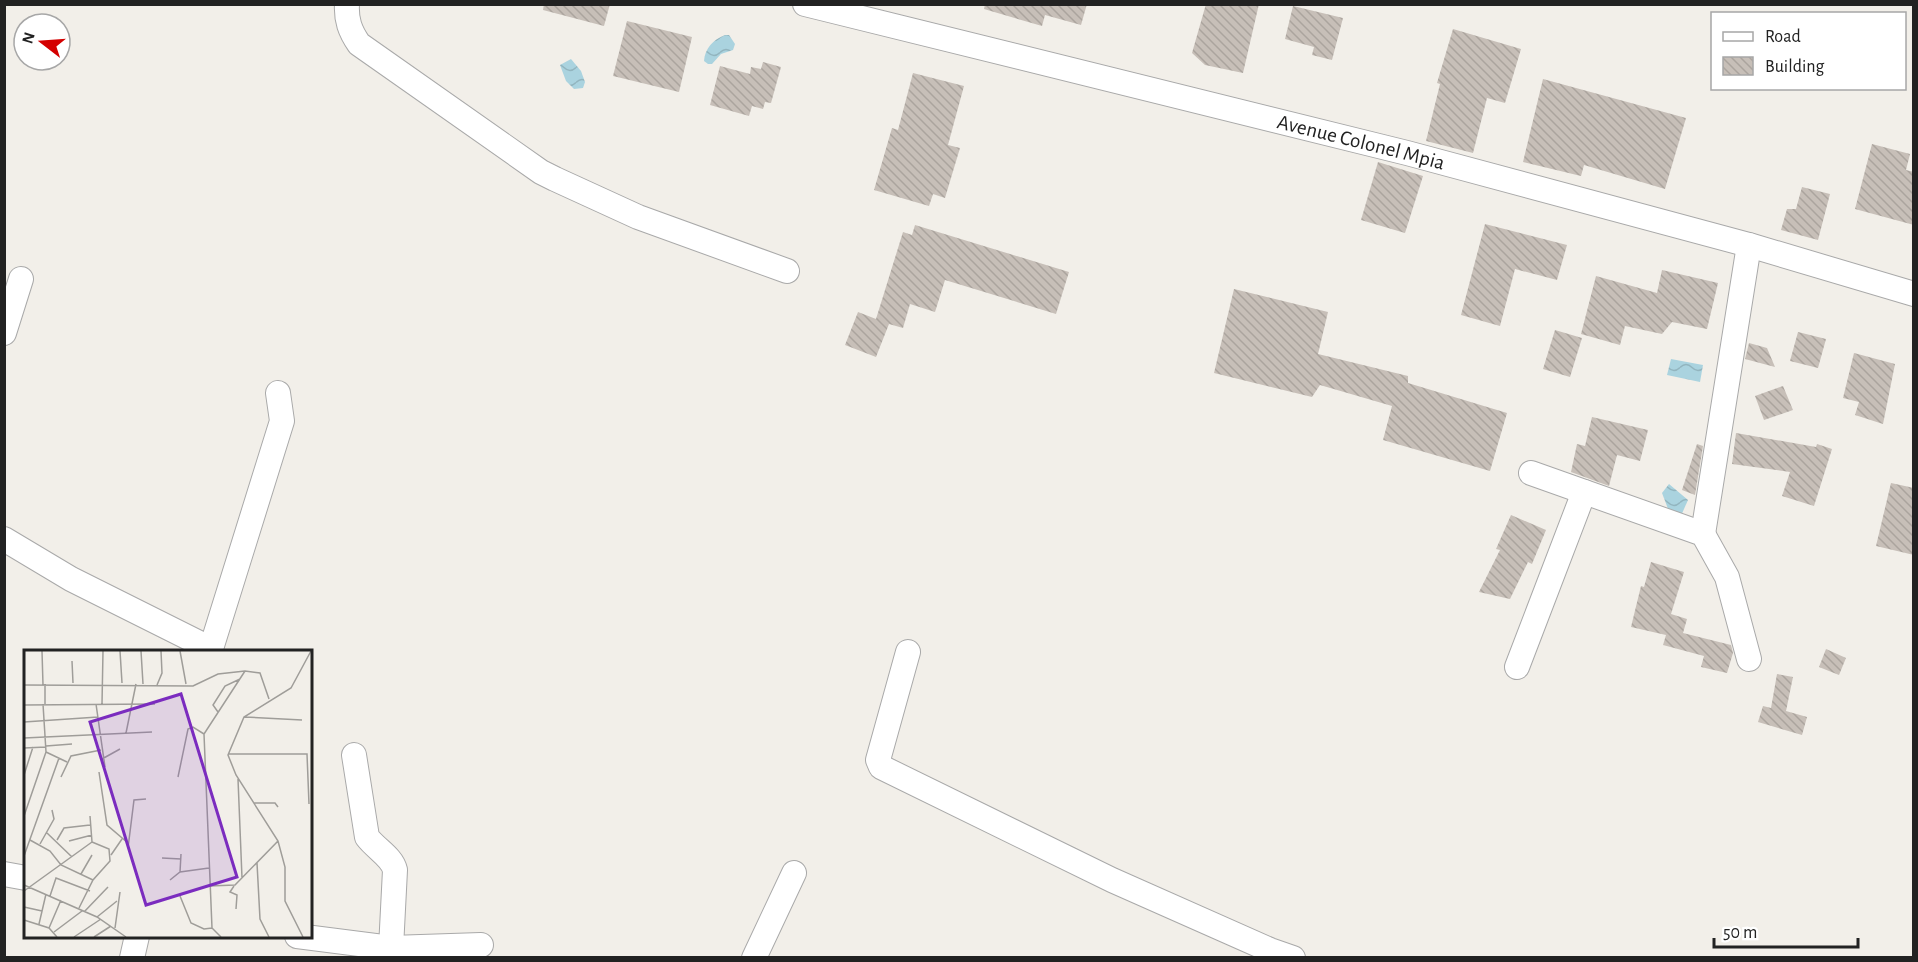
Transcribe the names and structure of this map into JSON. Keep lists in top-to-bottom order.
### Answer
{
  "streets": {
    "street": ["Avenue Colonel Mpia"]
  },
  "legend": ["Road", "Building"],
  "scale_bar": "50 m",
  "north": "left"
}
